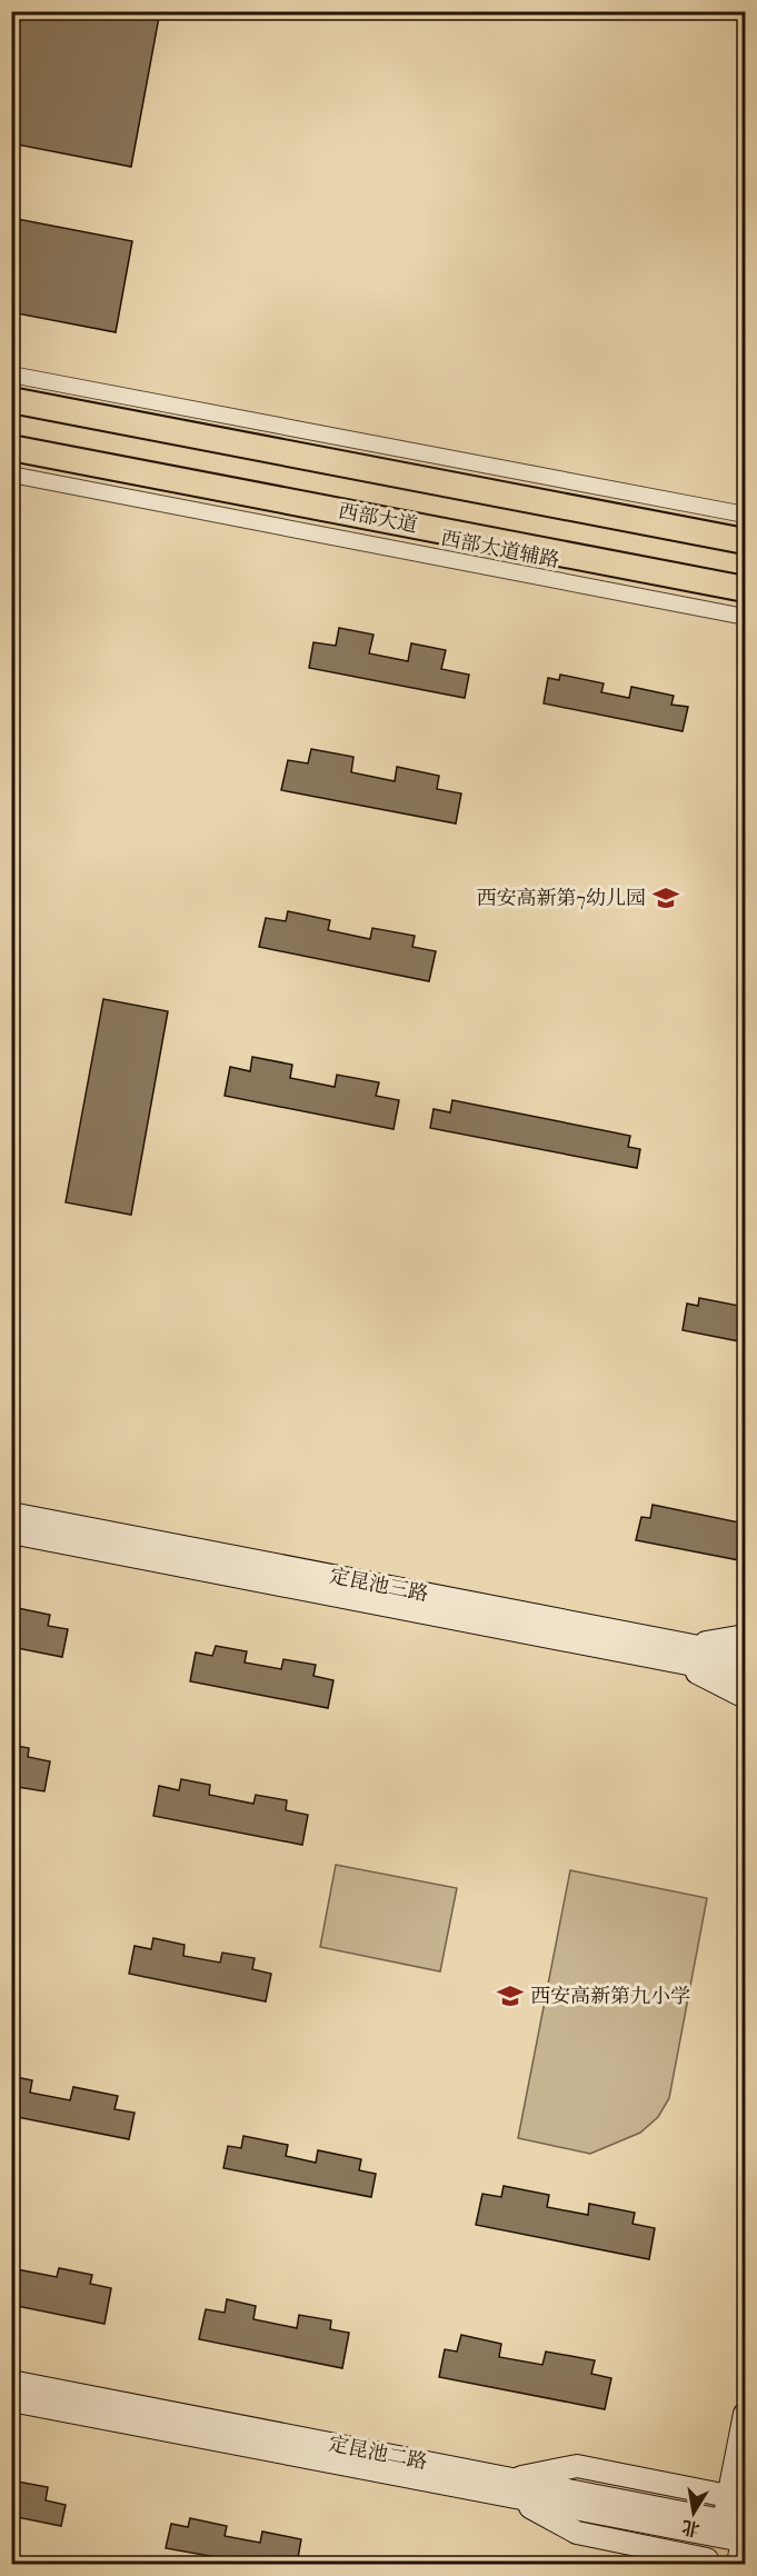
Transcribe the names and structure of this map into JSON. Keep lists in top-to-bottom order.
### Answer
{
  "streets": {
    "main road": ["西部大道"],
    "street": ["西部大道辅路", "定昆池三路", "定昆池二路"]
  },
  "places": {
    "school or university": ["西安高新第7幼儿园", "西安高新第九小学"]
  },
  "north": "bottom"
}
